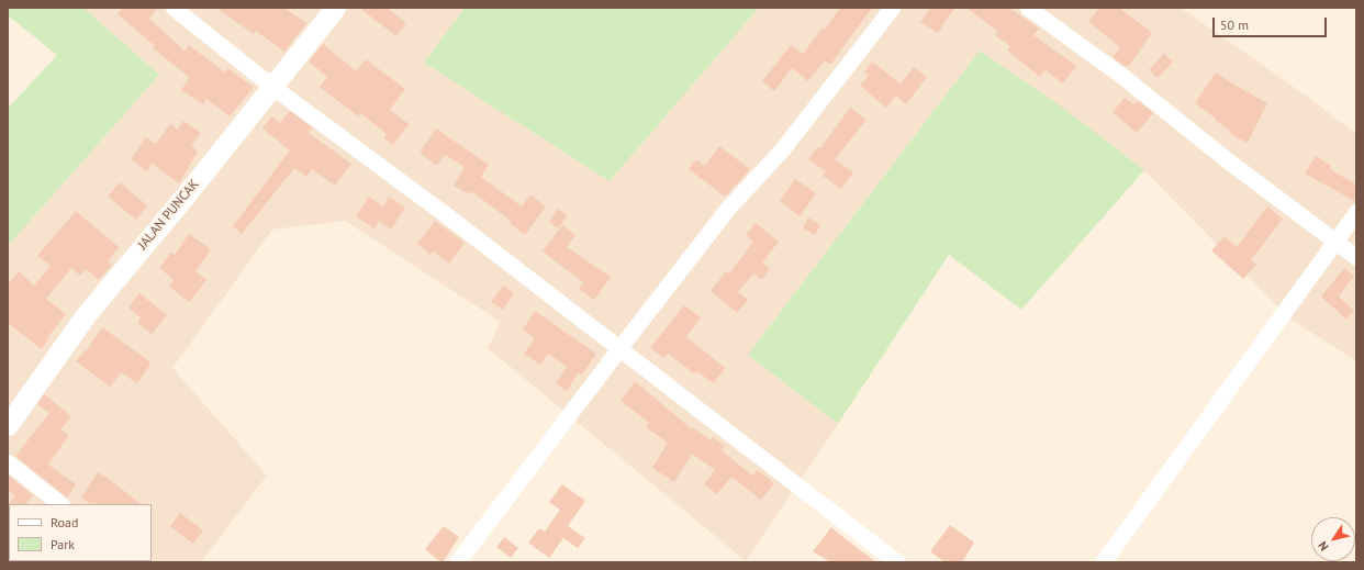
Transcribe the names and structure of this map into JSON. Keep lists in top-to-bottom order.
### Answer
{
  "streets": {
    "street": ["JALAN PUNCAK"]
  },
  "legend": ["Road", "Park"],
  "scale_bar": "50 m",
  "north": "bottom left"
}
